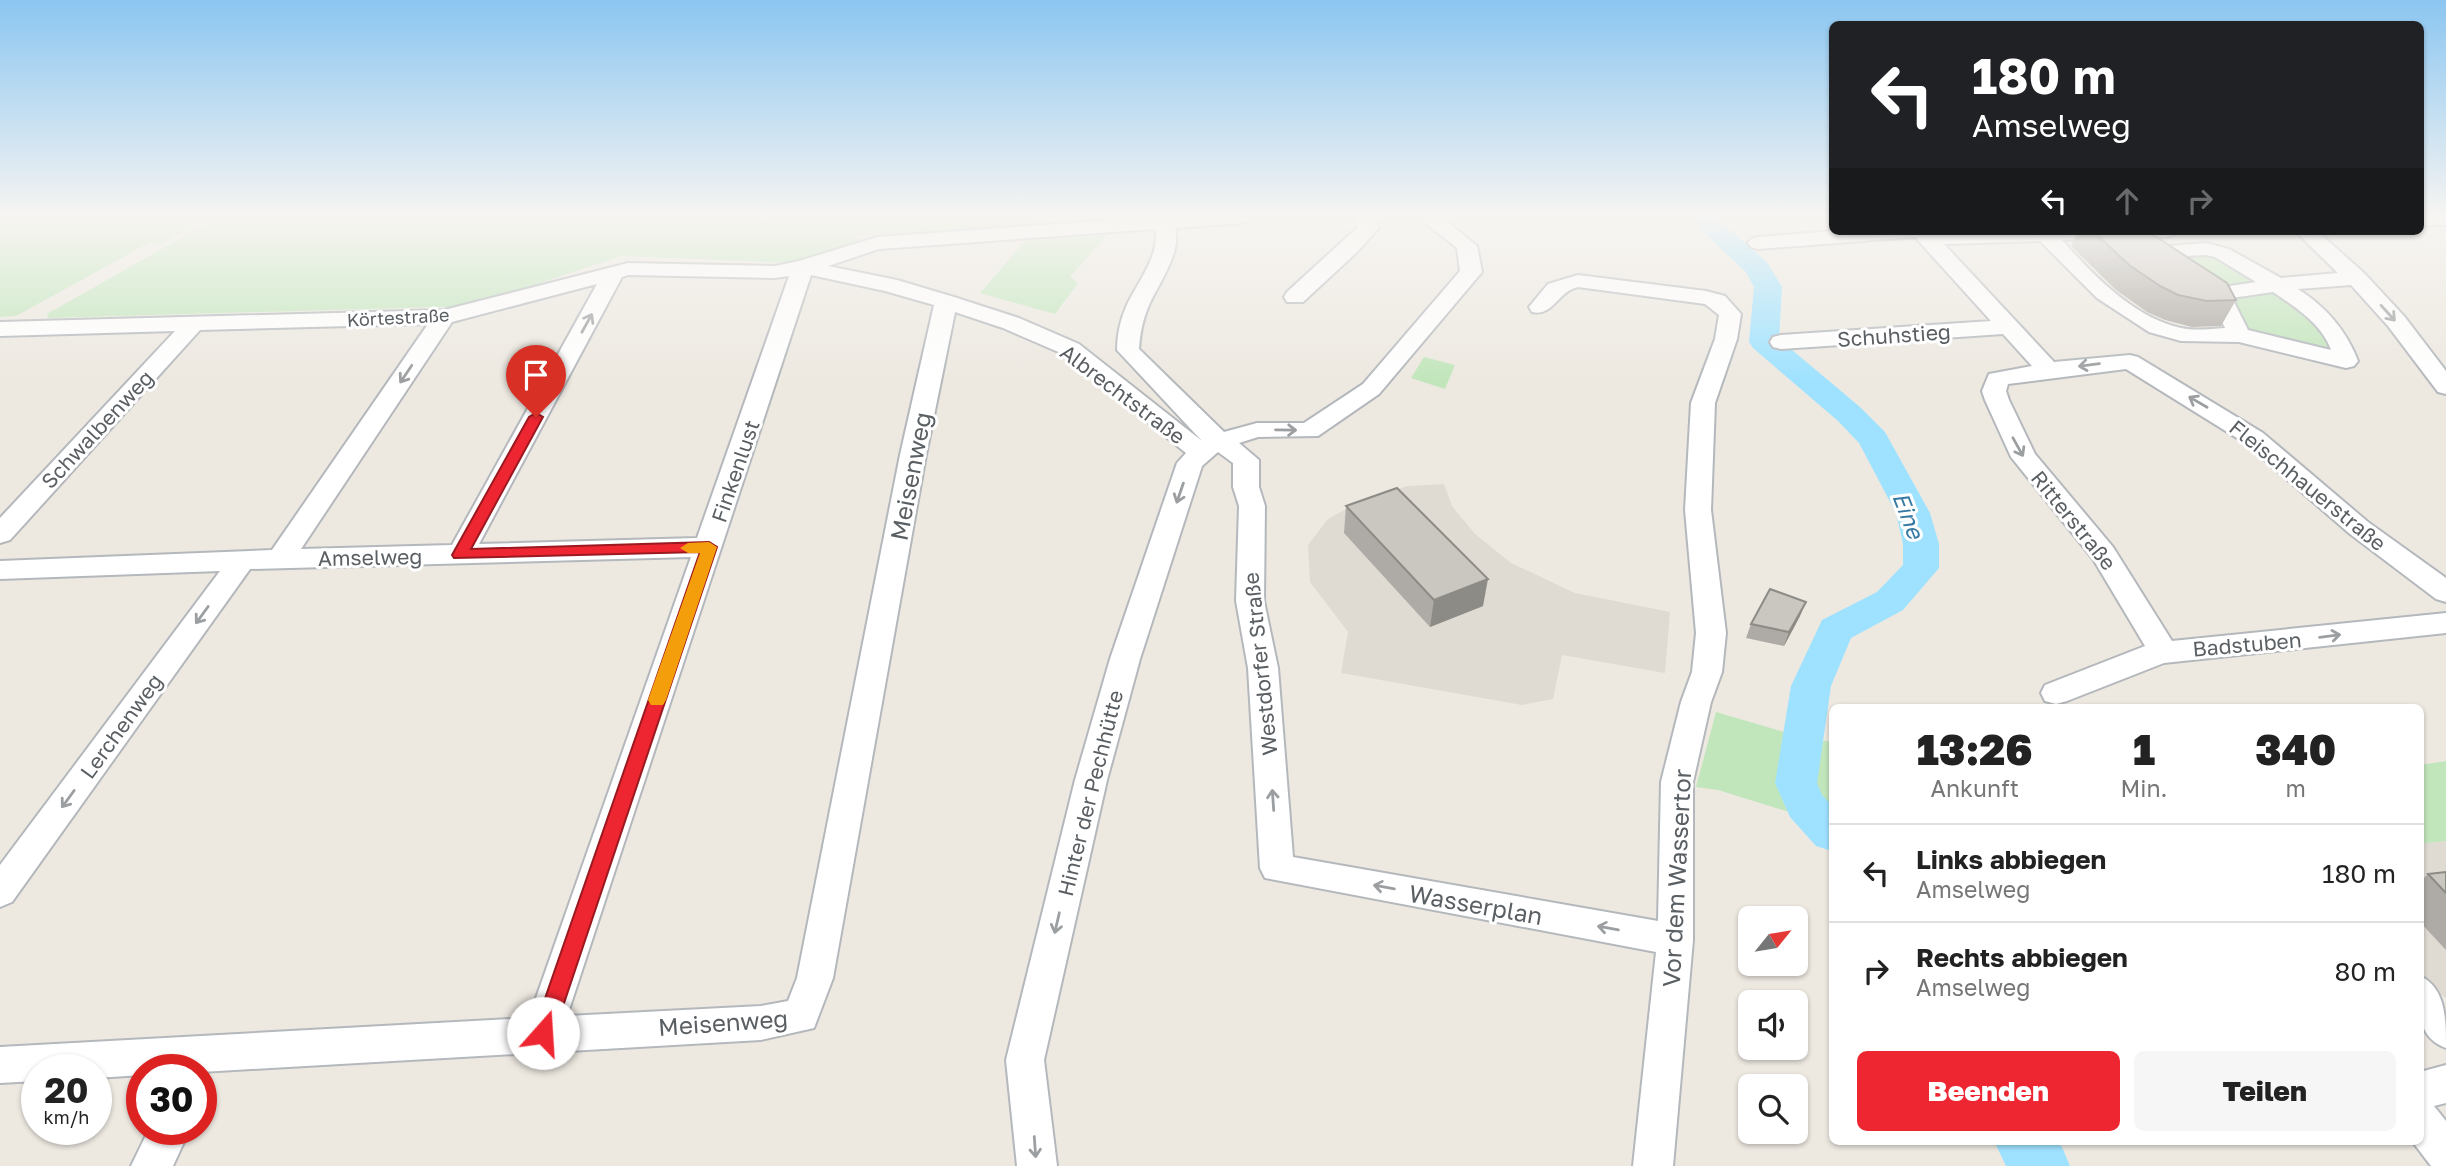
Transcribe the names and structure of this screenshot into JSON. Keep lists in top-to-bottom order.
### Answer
{
  "streets": {
    "street": [
      "Körtestraße",
      "Schuhstieg",
      "Albrechtstraße",
      "Schwalbenweg",
      "Finkenlust",
      "Meisenweg",
      "Fleischhauerstraße",
      "Ritterstraße",
      "Amselweg",
      "Badstuben",
      "Westdorfer Straße",
      "Lerchenweg",
      "Hinter der Pechhütte",
      "Vor dem Wassertor",
      "Wasserplan"
    ]
  },
  "crossings": [
    ["Körtestraße", "Schwalbenweg"],
    ["Albrechtstraße", "Meisenweg"],
    ["Albrechtstraße", "Westdorfer Straße"],
    ["Albrechtstraße", "Hinter der Pechhütte"],
    ["Finkenlust", "Meisenweg"],
    ["Finkenlust", "Amselweg"],
    ["Fleischhauerstraße", "Ritterstraße"],
    ["Ritterstraße", "Badstuben"],
    ["Westdorfer Straße", "Hinter der Pechhütte"],
    ["Westdorfer Straße", "Wasserplan"],
    ["Vor dem Wassertor", "Wasserplan"]
  ],
  "one_way": [
    "Badstuben",
    "Westdorfer Straße",
    "Lerchenweg",
    "Hinter der Pechhütte",
    "Wasserplan"
  ],
  "water": ["Eine"],
  "north": "top right",
  "page": {
    "turn": ["180 m", "Amselweg"],
    "eta": [
      "13:26",
      "Ankunft",
      "1",
      "Min.",
      "340",
      "m"
    ],
    "list": [
      {
        "name": "Links abbiegen",
        "note": "Amselweg",
        "value": "180 m"
      },
      {
        "name": "Rechts abbiegen",
        "note": "Amselweg",
        "value": "80 m"
      }
    ],
    "buttons": ["Beenden", "Teilen"],
    "speed": "20 km/h",
    "limit": "30"
  }
}
